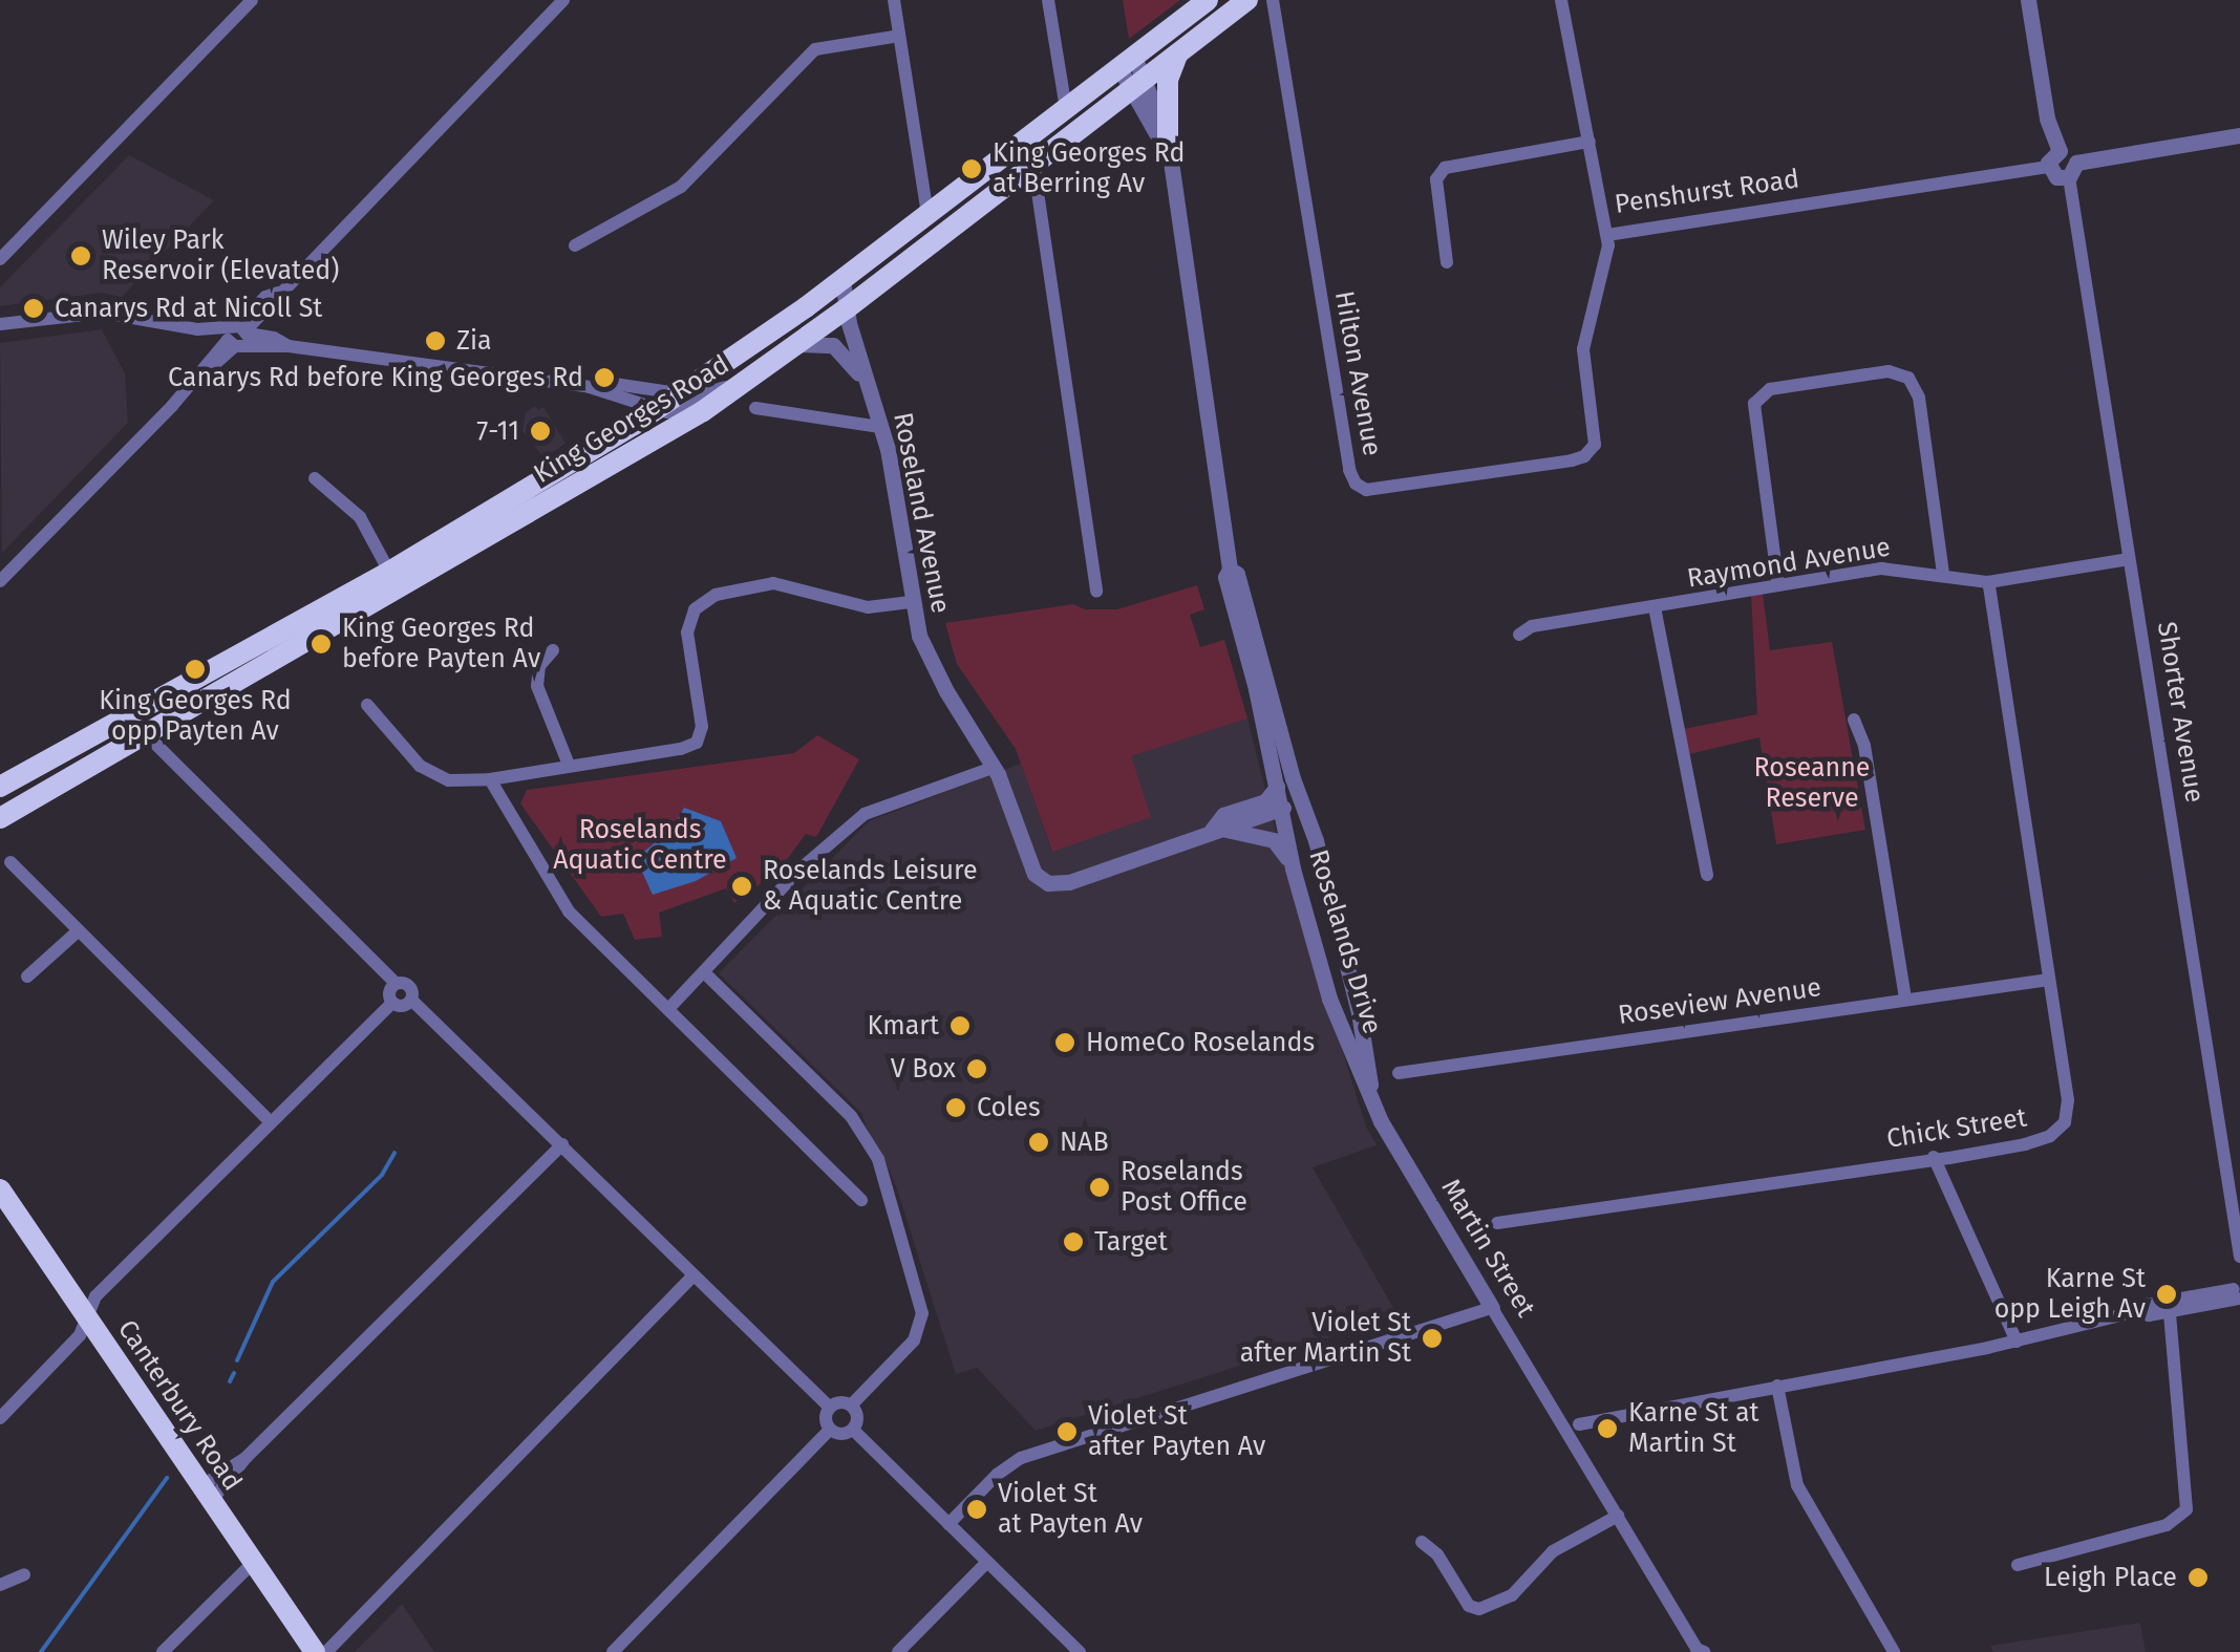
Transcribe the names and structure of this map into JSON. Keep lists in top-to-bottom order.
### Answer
{
  "streets": {
    "highway": ["King Georges Road", "Canterbury Road"],
    "street": [
      "Penshurst Road",
      "Hilton Avenue",
      "Roseland Avenue",
      "Raymond Avenue",
      "Shorter Avenue",
      "Roselands Drive",
      "Roseview Avenue",
      "Chick Street",
      "Martin Street"
    ]
  },
  "crossings": [
    ["Penshurst Road", "Hilton Avenue"],
    ["Penshurst Road", "Shorter Avenue"],
    ["King Georges Road", "Roseland Avenue"],
    ["King Georges Road", "Roselands Drive"],
    ["Roseland Avenue", "Roselands Drive"],
    ["Raymond Avenue", "Shorter Avenue"],
    ["Raymond Avenue", "Chick Street"],
    ["Roselands Drive", "Martin Street"],
    ["Roseview Avenue", "Chick Street"]
  ],
  "parks": ["Roseanne Reserve", "Roselands Aquatic Centre"],
  "places": [
    "King Georges Rd at Berring Av",
    "Wiley Park Reservoir (Elevated)",
    "Canarys Rd at Nicoll St",
    "Zia",
    "Canarys Rd before King Georges Rd",
    "7-11",
    "King Georges Rd before Payten Av",
    "King Georges Rd opp Payten Av",
    "Roselands Leisure & Aquatic Centre",
    "Kmart",
    "HomeCo Roselands",
    "V Box",
    "Coles",
    "NAB",
    "Roselands Post Office",
    "Target",
    "Karne St opp Leigh Av",
    "Violet St after Martin St",
    "Karne St at Martin St",
    "Violet St after Payten Av",
    "Violet St at Payten Av",
    "Leigh Place"
  ]
}
